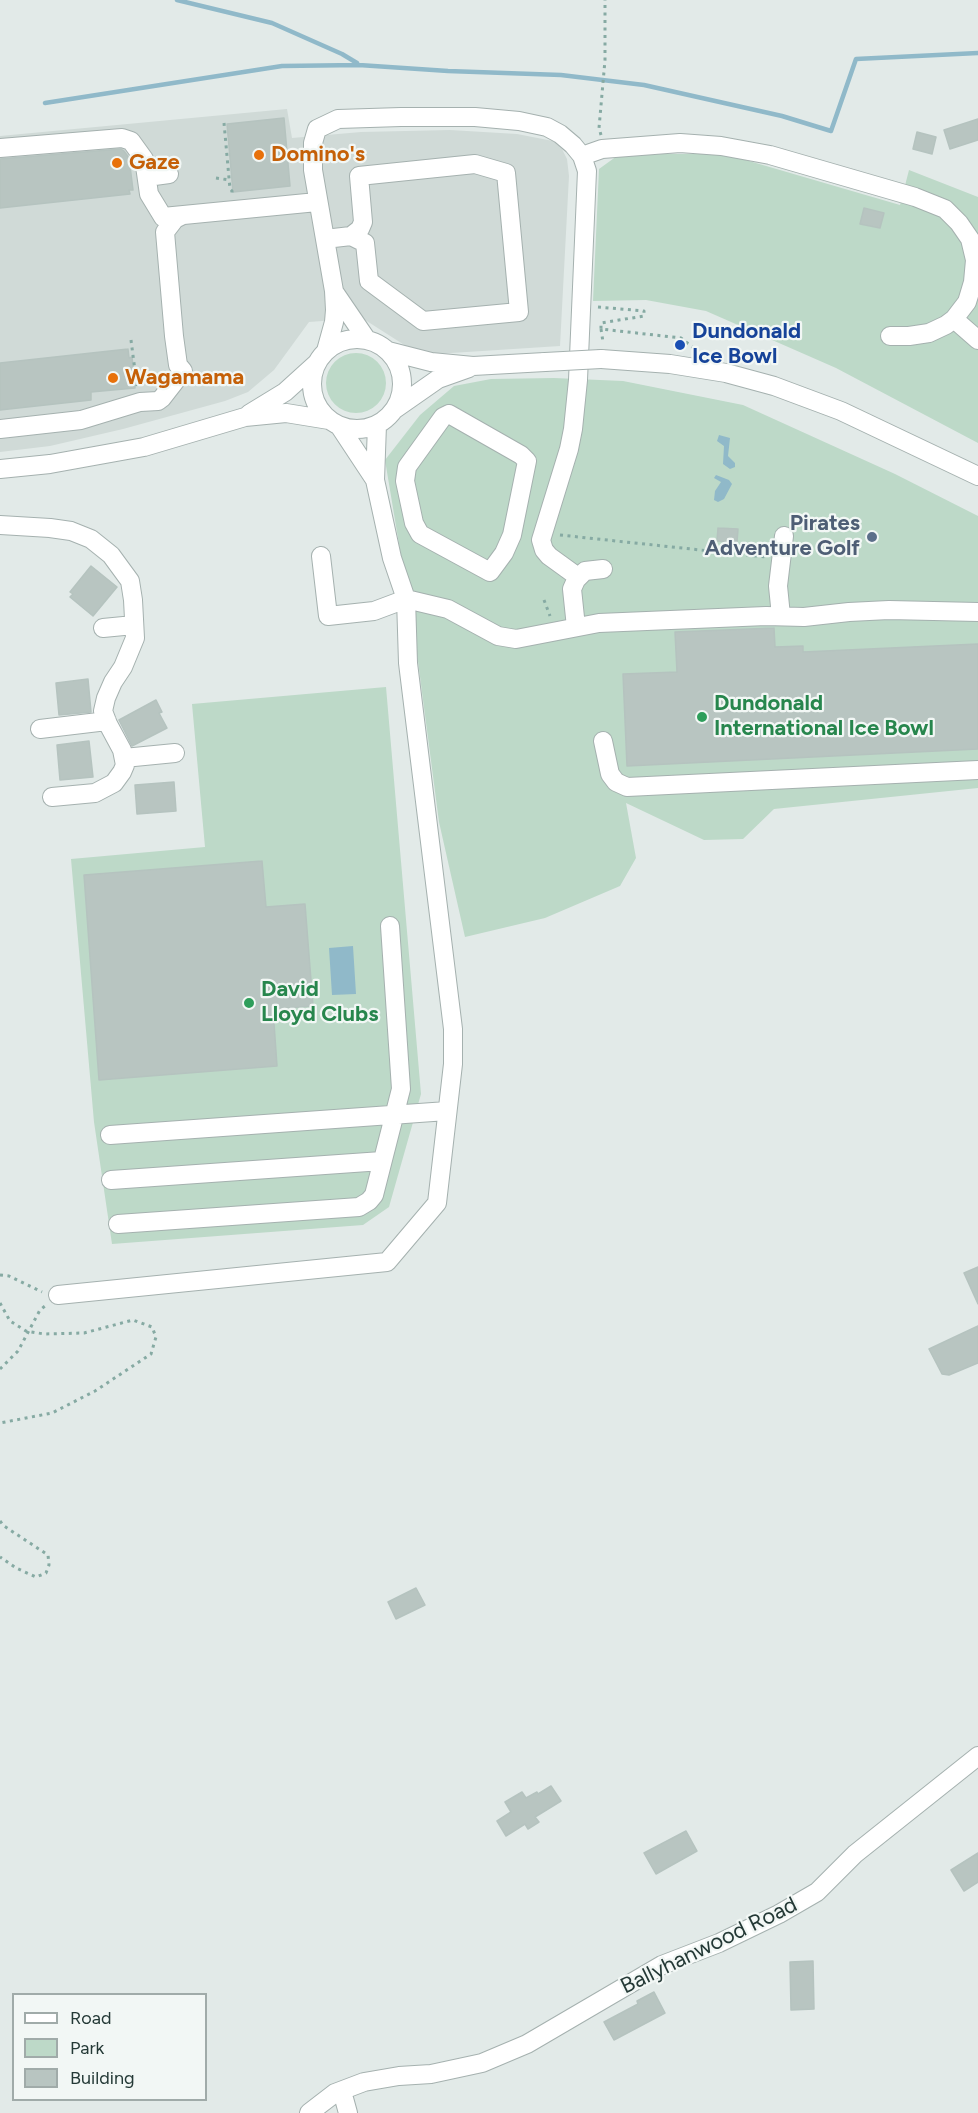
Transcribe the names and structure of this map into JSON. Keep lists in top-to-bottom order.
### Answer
{
  "streets": {
    "street": ["Ballyhanwood Road"]
  },
  "places": [
    "Domino's",
    "Gaze",
    "Dundonald Ice Bowl",
    "Wagamama",
    "Pirates Adventure Golf",
    "Dundonald International Ice Bowl",
    "David Lloyd Clubs"
  ],
  "legend": ["Road", "Park", "Building"]
}
